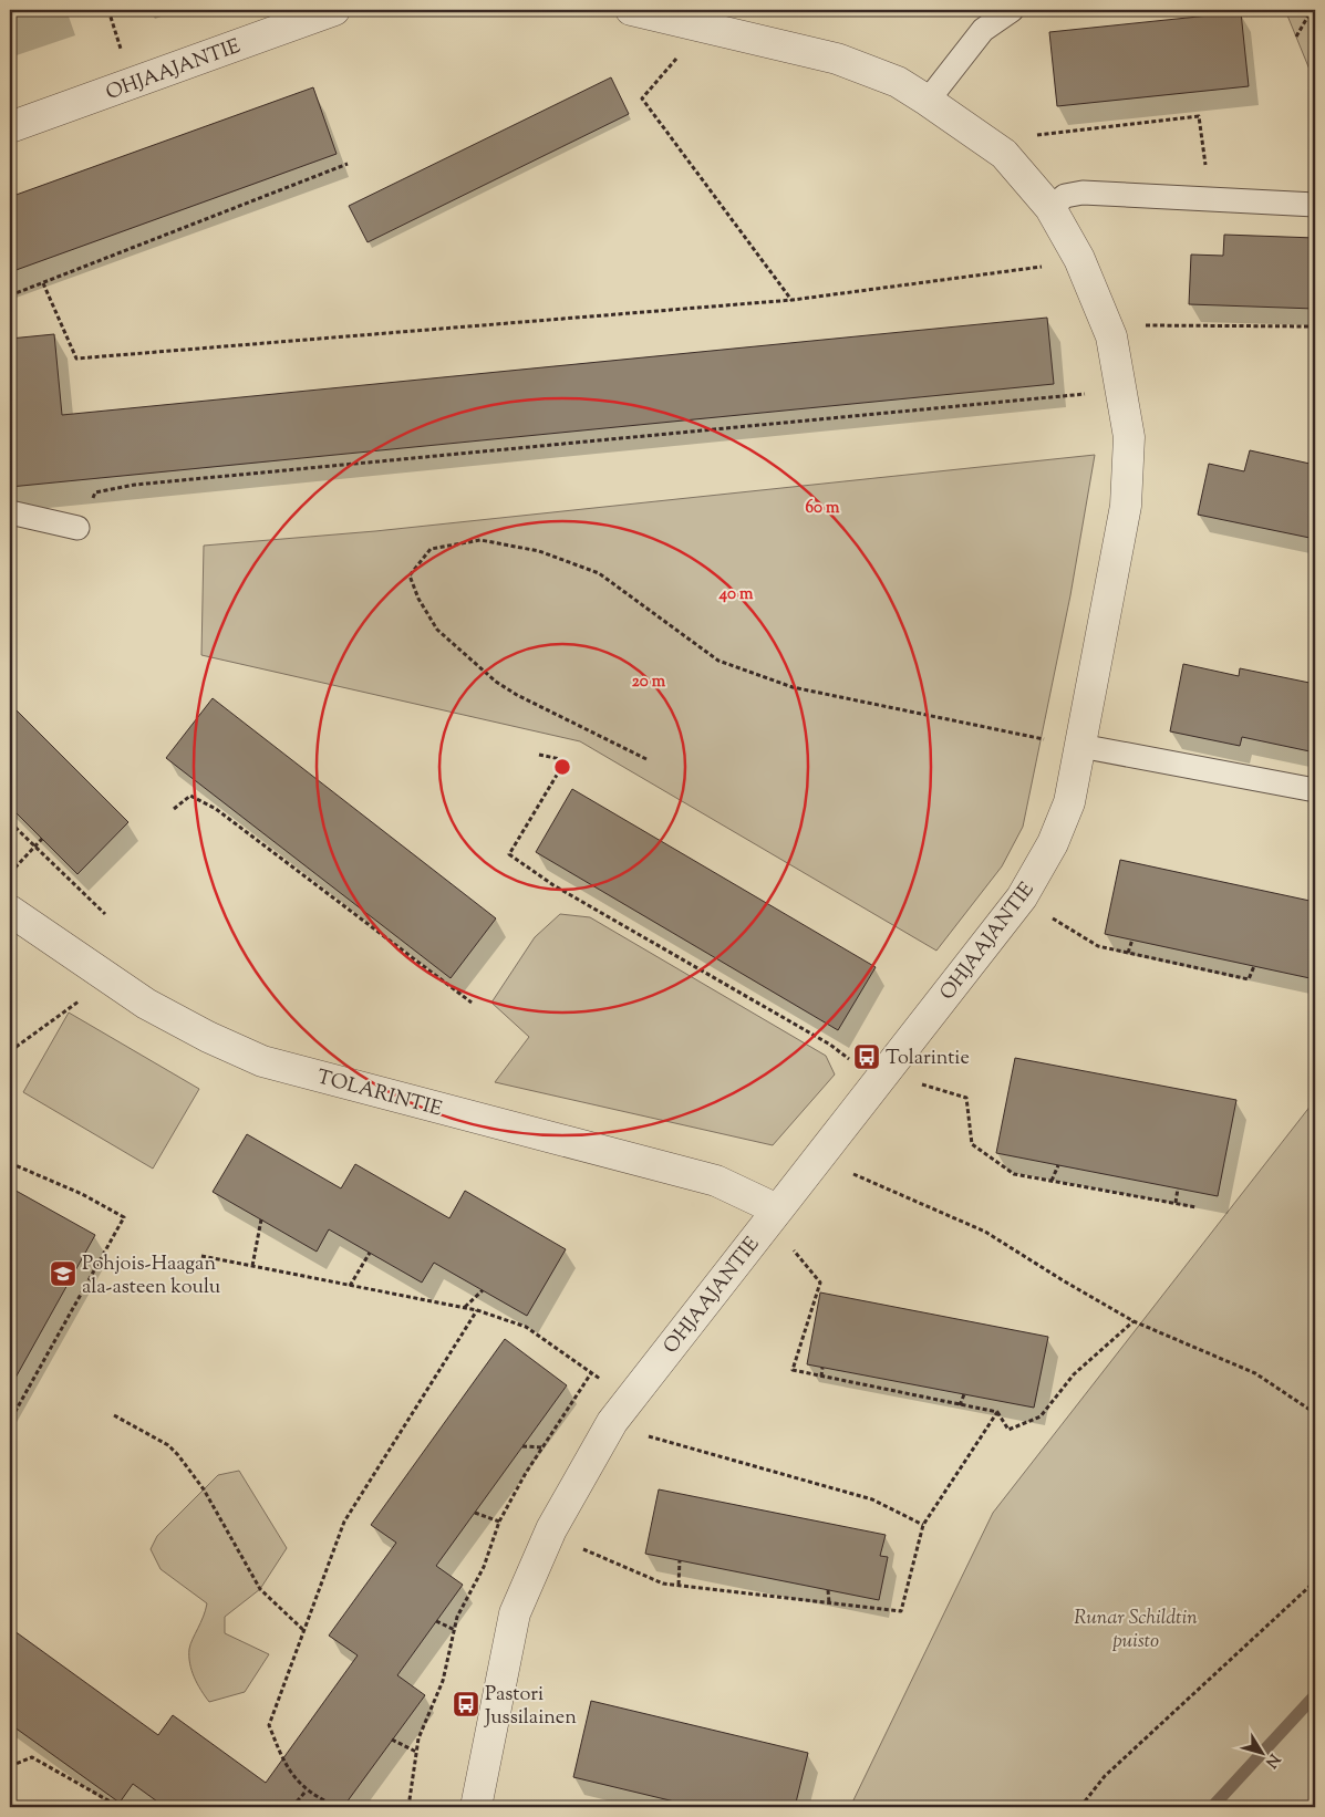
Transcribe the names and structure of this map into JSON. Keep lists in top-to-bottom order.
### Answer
{
  "streets": {
    "street": ["OHJAAJANTIE", "TOLARINTIE"]
  },
  "crossings": [
    ["OHJAAJANTIE", "TOLARINTIE"]
  ],
  "parks": ["Runar Schildtin puisto"],
  "places": {
    "bus stop": ["Tolarintie", "Pastori Jussilainen"],
    "school or university": ["Pohjois-Haagan ala-asteen koulu"]
  },
  "north": "bottom right",
  "rings": ["60 m", "40 m", "20 m"]
}
